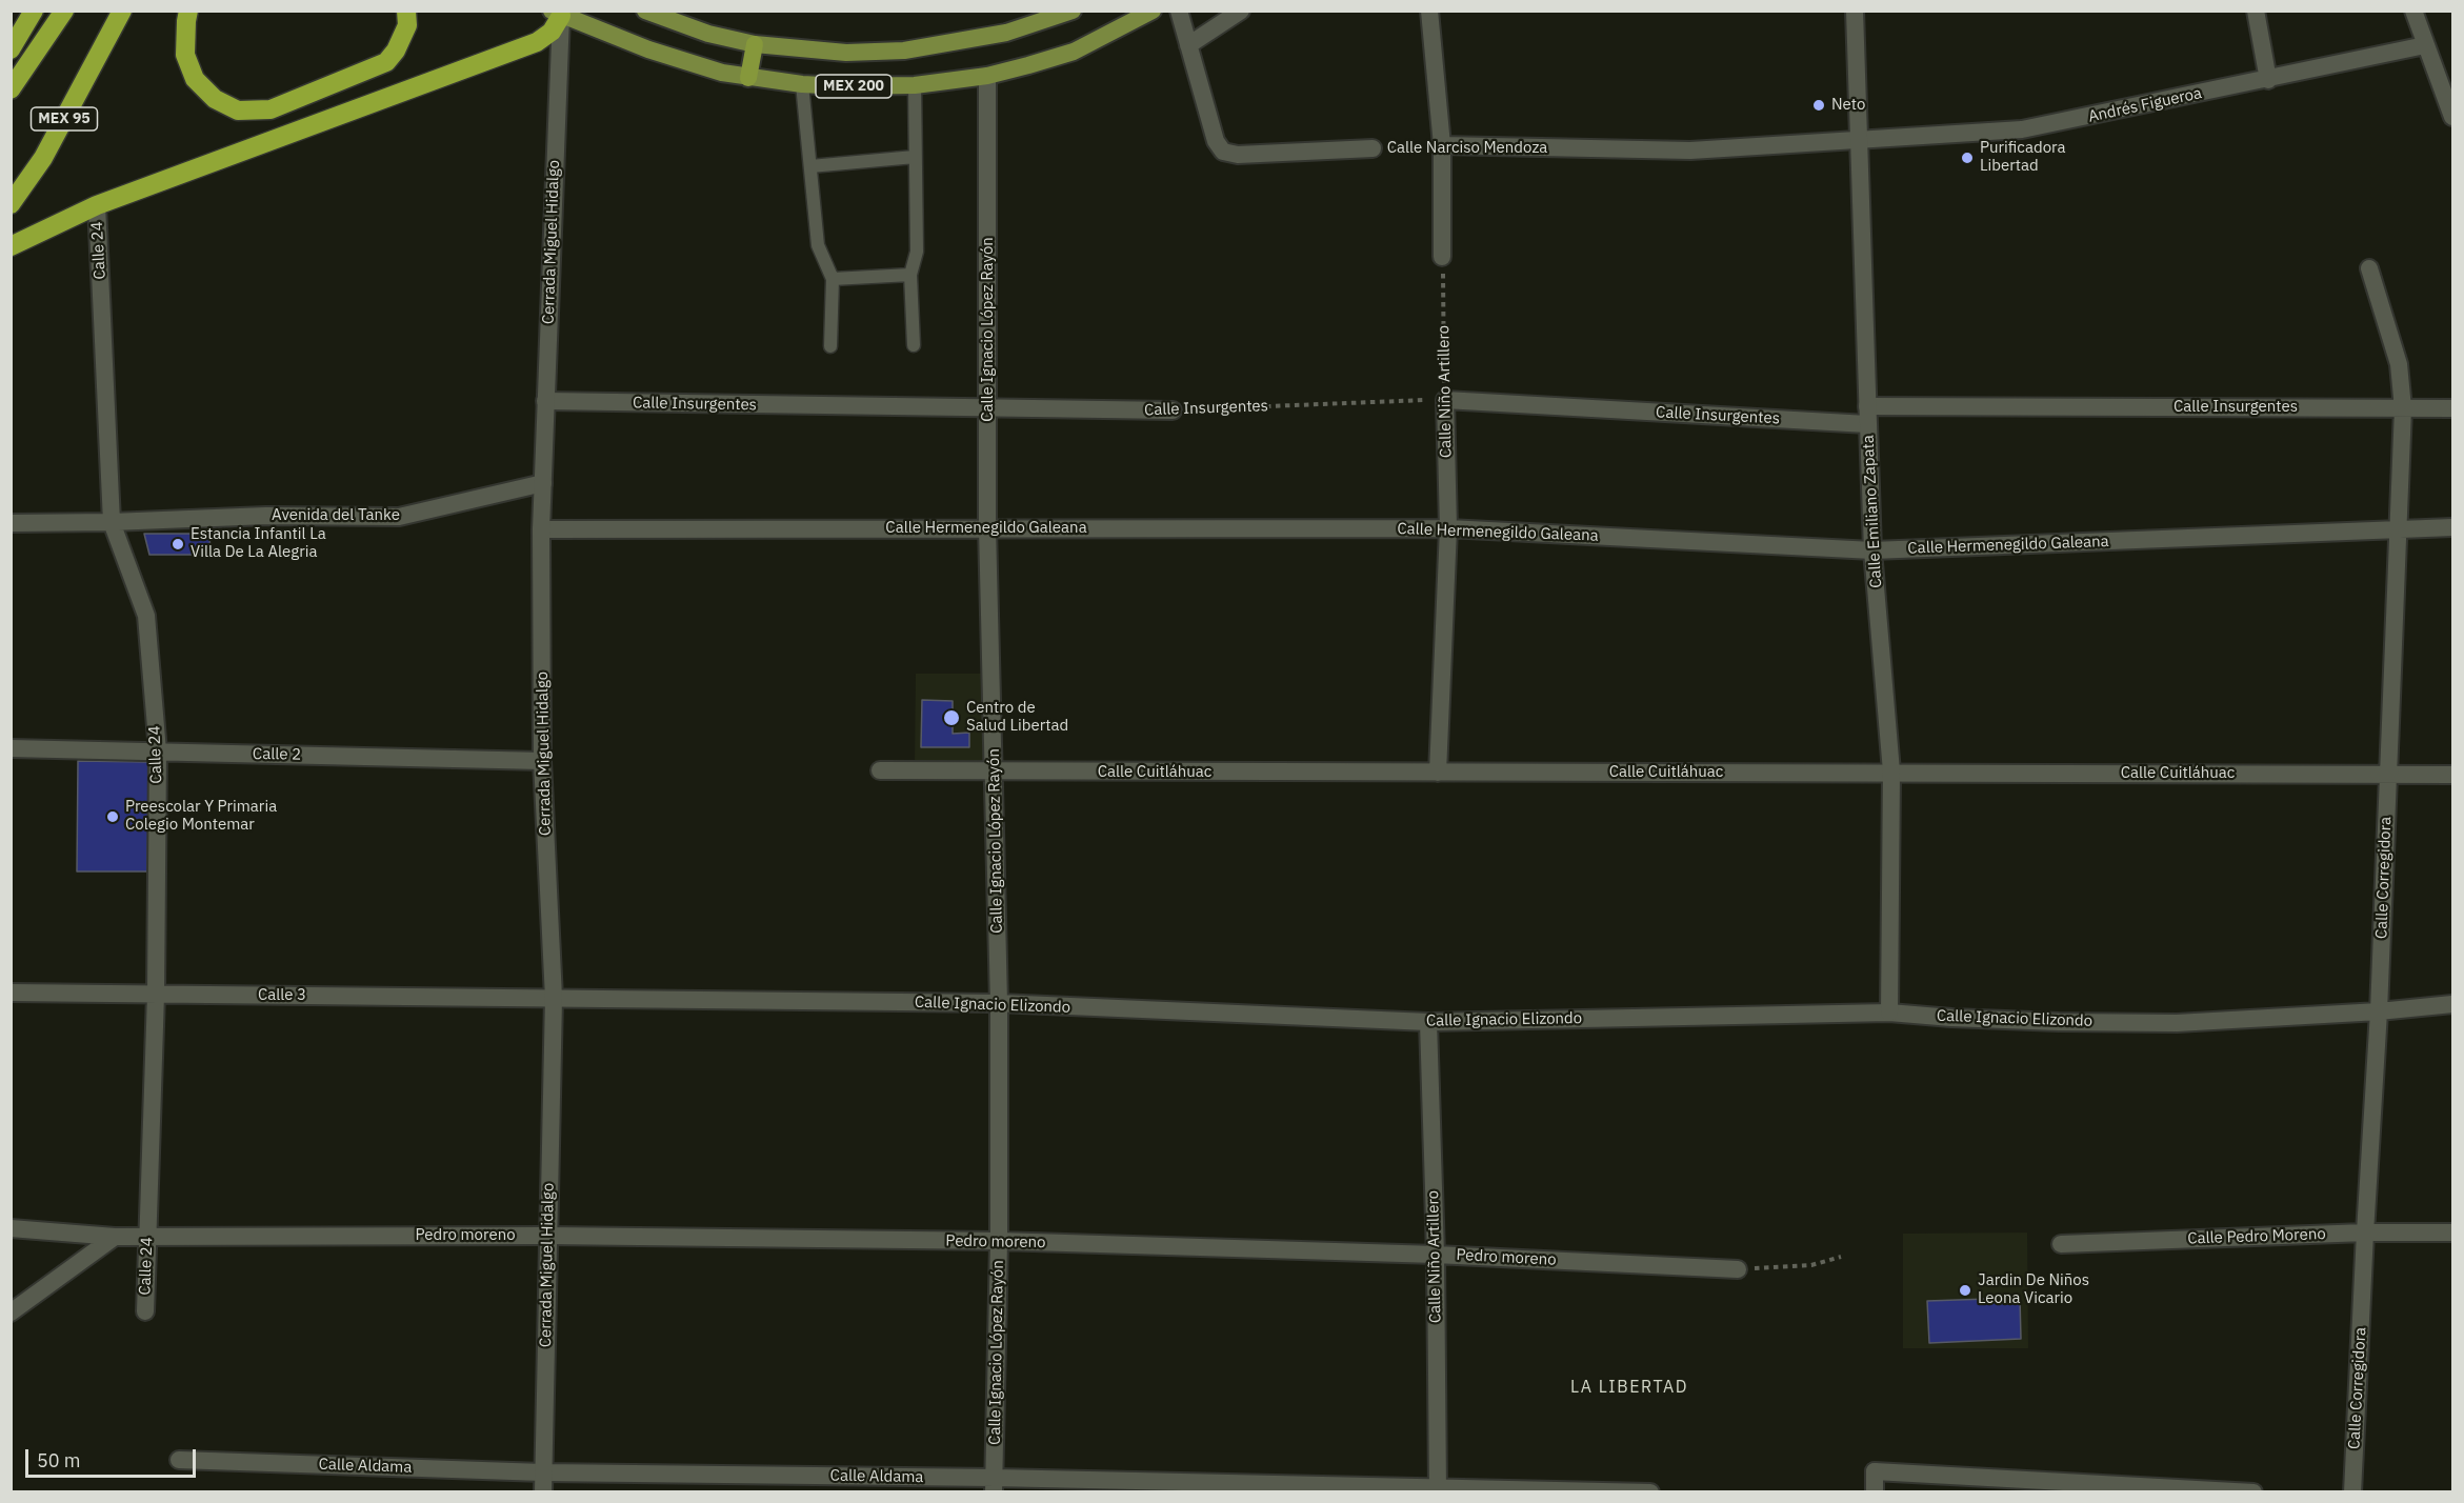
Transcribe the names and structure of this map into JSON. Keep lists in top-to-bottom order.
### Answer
{
  "streets": {
    "highway": ["MEX 95"],
    "main road": ["MEX 200"],
    "street": [
      "Andrés Figueroa",
      "Calle Narciso Mendoza",
      "Cerrada Miguel Hidalgo",
      "Calle 24",
      "Calle Ignacio López Rayón",
      "Calle Niño Artillero",
      "Calle Insurgentes",
      "Calle Emiliano Zapata",
      "Avenida del Tanke",
      "Calle Hermenegildo Galeana",
      "Calle 2",
      "Calle Cuitláhuac",
      "Calle Corregidora",
      "Calle 3",
      "Calle Ignacio Elizondo",
      "Pedro moreno",
      "Calle Pedro Moreno",
      "Calle Aldama"
    ]
  },
  "crossings": [
    ["MEX 200", "Cerrada Miguel Hidalgo"],
    ["MEX 200", "Calle Ignacio López Rayón"],
    ["Andrés Figueroa", "Calle Narciso Mendoza"],
    ["Andrés Figueroa", "Calle Emiliano Zapata"],
    ["Calle Narciso Mendoza", "Calle Emiliano Zapata"],
    ["Cerrada Miguel Hidalgo", "Calle Insurgentes"],
    ["Cerrada Miguel Hidalgo", "Avenida del Tanke"],
    ["Cerrada Miguel Hidalgo", "Calle Hermenegildo Galeana"],
    ["Cerrada Miguel Hidalgo", "Calle 2"],
    ["Cerrada Miguel Hidalgo", "Calle 3"],
    ["Cerrada Miguel Hidalgo", "Calle Ignacio Elizondo"],
    ["Cerrada Miguel Hidalgo", "Pedro moreno"],
    ["Cerrada Miguel Hidalgo", "Calle Aldama"],
    ["Calle 24", "Avenida del Tanke"],
    ["Calle 24", "Calle 2"],
    ["Calle 24", "Calle 3"],
    ["Calle 24", "Pedro moreno"],
    ["Calle Ignacio López Rayón", "Calle Insurgentes"],
    ["Calle Ignacio López Rayón", "Calle Hermenegildo Galeana"],
    ["Calle Ignacio López Rayón", "Calle Cuitláhuac"],
    ["Calle Ignacio López Rayón", "Calle Ignacio Elizondo"],
    ["Calle Ignacio López Rayón", "Pedro moreno"],
    ["Calle Ignacio López Rayón", "Calle Aldama"],
    ["Calle Niño Artillero", "Calle Insurgentes"],
    ["Calle Niño Artillero", "Calle Hermenegildo Galeana"],
    ["Calle Niño Artillero", "Calle Cuitláhuac"],
    ["Calle Niño Artillero", "Calle Ignacio Elizondo"],
    ["Calle Niño Artillero", "Pedro moreno"],
    ["Calle Niño Artillero", "Calle Aldama"],
    ["Calle Insurgentes", "Calle Emiliano Zapata"],
    ["Calle Insurgentes", "Calle Corregidora"],
    ["Calle Emiliano Zapata", "Calle Hermenegildo Galeana"],
    ["Calle Emiliano Zapata", "Calle Cuitláhuac"],
    ["Calle Emiliano Zapata", "Calle Ignacio Elizondo"],
    ["Calle Hermenegildo Galeana", "Calle Corregidora"],
    ["Calle Cuitláhuac", "Calle Corregidora"],
    ["Calle Corregidora", "Calle Ignacio Elizondo"],
    ["Calle Corregidora", "Calle Pedro Moreno"],
    ["Calle 3", "Calle Ignacio Elizondo"]
  ],
  "districts": ["LA LIBERTAD"],
  "places": [
    "Neto",
    "Purificadora Libertad",
    "Estancia Infantil La Villa De La Alegria",
    "Centro de Salud Libertad",
    "Preescolar Y Primaria Colegio Montemar",
    "Jardin De Niños Leona Vicario"
  ],
  "scale_bar": "50 m"
}
